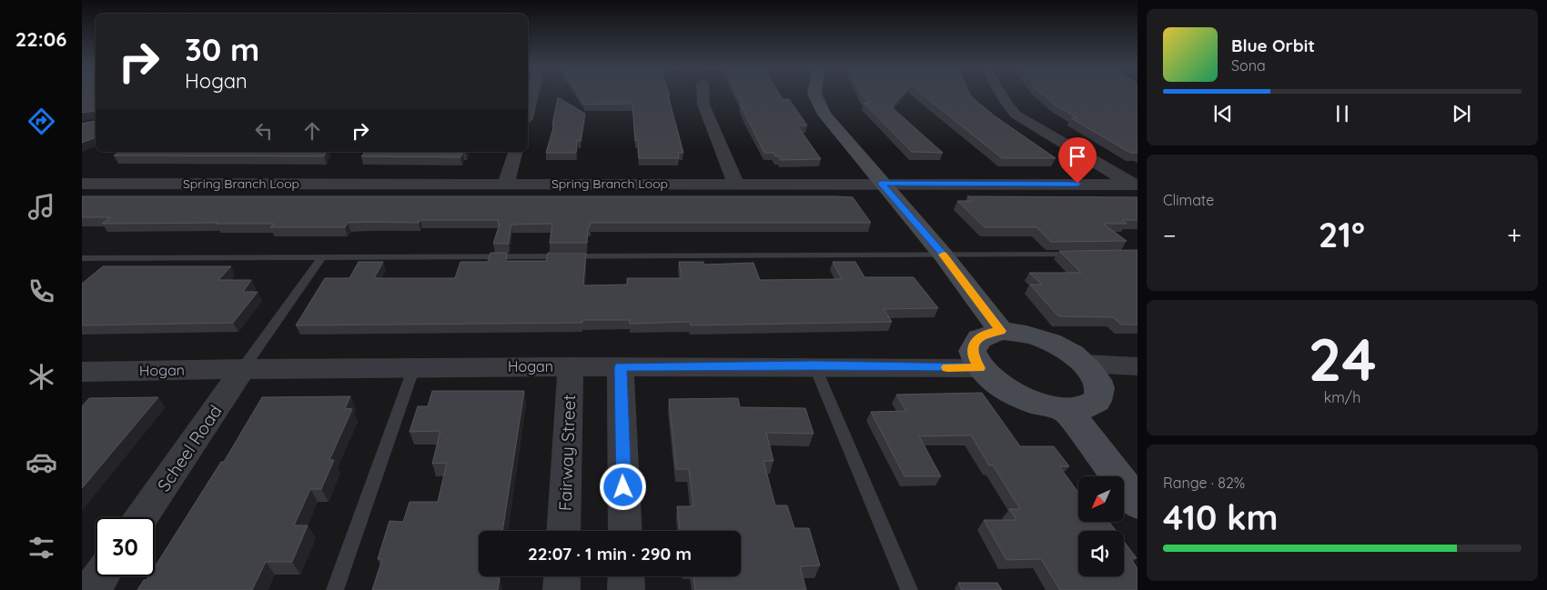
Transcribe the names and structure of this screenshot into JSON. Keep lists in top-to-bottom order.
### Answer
{
  "streets": {
    "street": [
      "Spring Branch Loop",
      "Hogan",
      "Scheel Road",
      "Fairway Street"
    ]
  },
  "crossings": [
    ["Hogan", "Scheel Road"],
    ["Hogan", "Fairway Street"]
  ],
  "north": "bottom left",
  "page": {
    "tabs": "22:06",
    "turn": ["30 m", "Hogan"],
    "song": ["Blue Orbit", "Sona"],
    "tile": [
      "Climate",
      ["24", "km/h"],
      ["Range · 82%", "410 km"]
    ],
    "heat": ["−", "21°", "+"],
    "limit": "30",
    "trip": "22:07 · 1 min · 290 m"
  }
}
